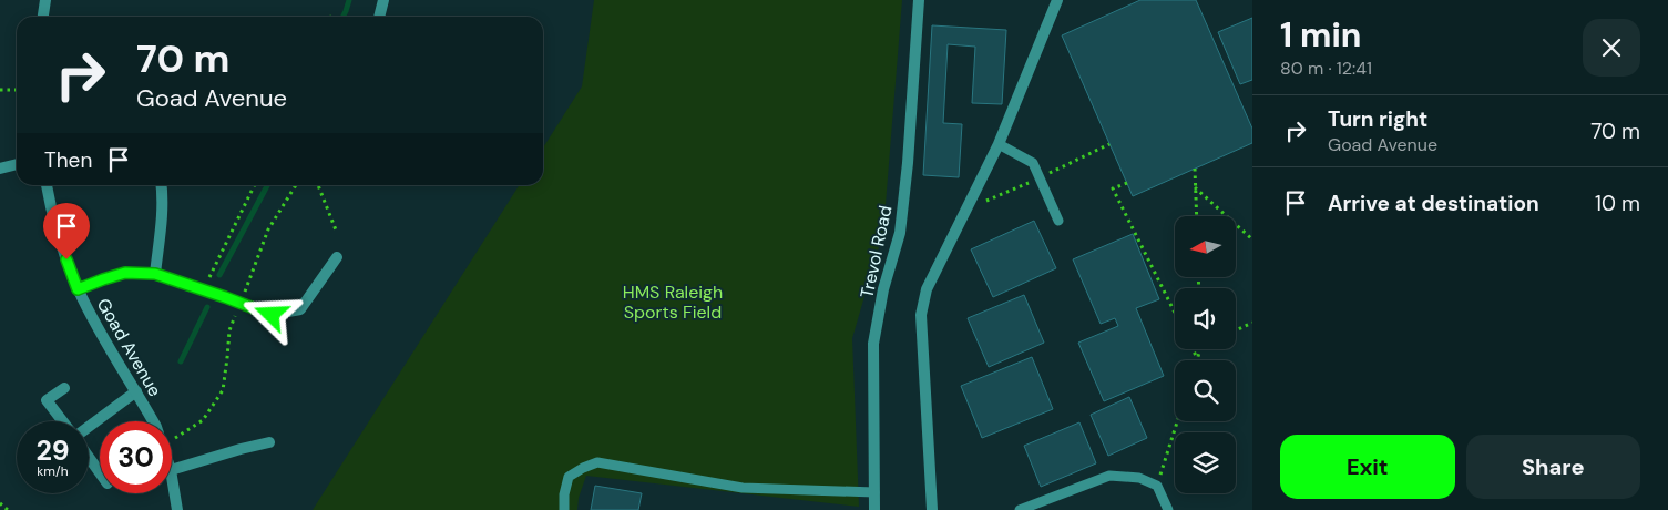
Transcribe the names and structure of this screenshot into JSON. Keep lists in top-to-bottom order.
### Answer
{
  "streets": {
    "street": ["Trevol Road", "Goad Avenue"]
  },
  "parks": ["HMS Raleigh Sports Field"],
  "north": "left",
  "page": {
    "heading": ["1 min", "80 m · 12:41"],
    "turn": ["70 m", "Goad Avenue"],
    "list": [
      {
        "name": "Turn right",
        "note": "Goad Avenue",
        "value": "70 m"
      },
      {
        "name": "Arrive at destination",
        "value": "10 m"
      }
    ],
    "then": "Then",
    "speed": "29 km/h",
    "limit": "30",
    "buttons": ["Exit", "Share"]
  }
}
